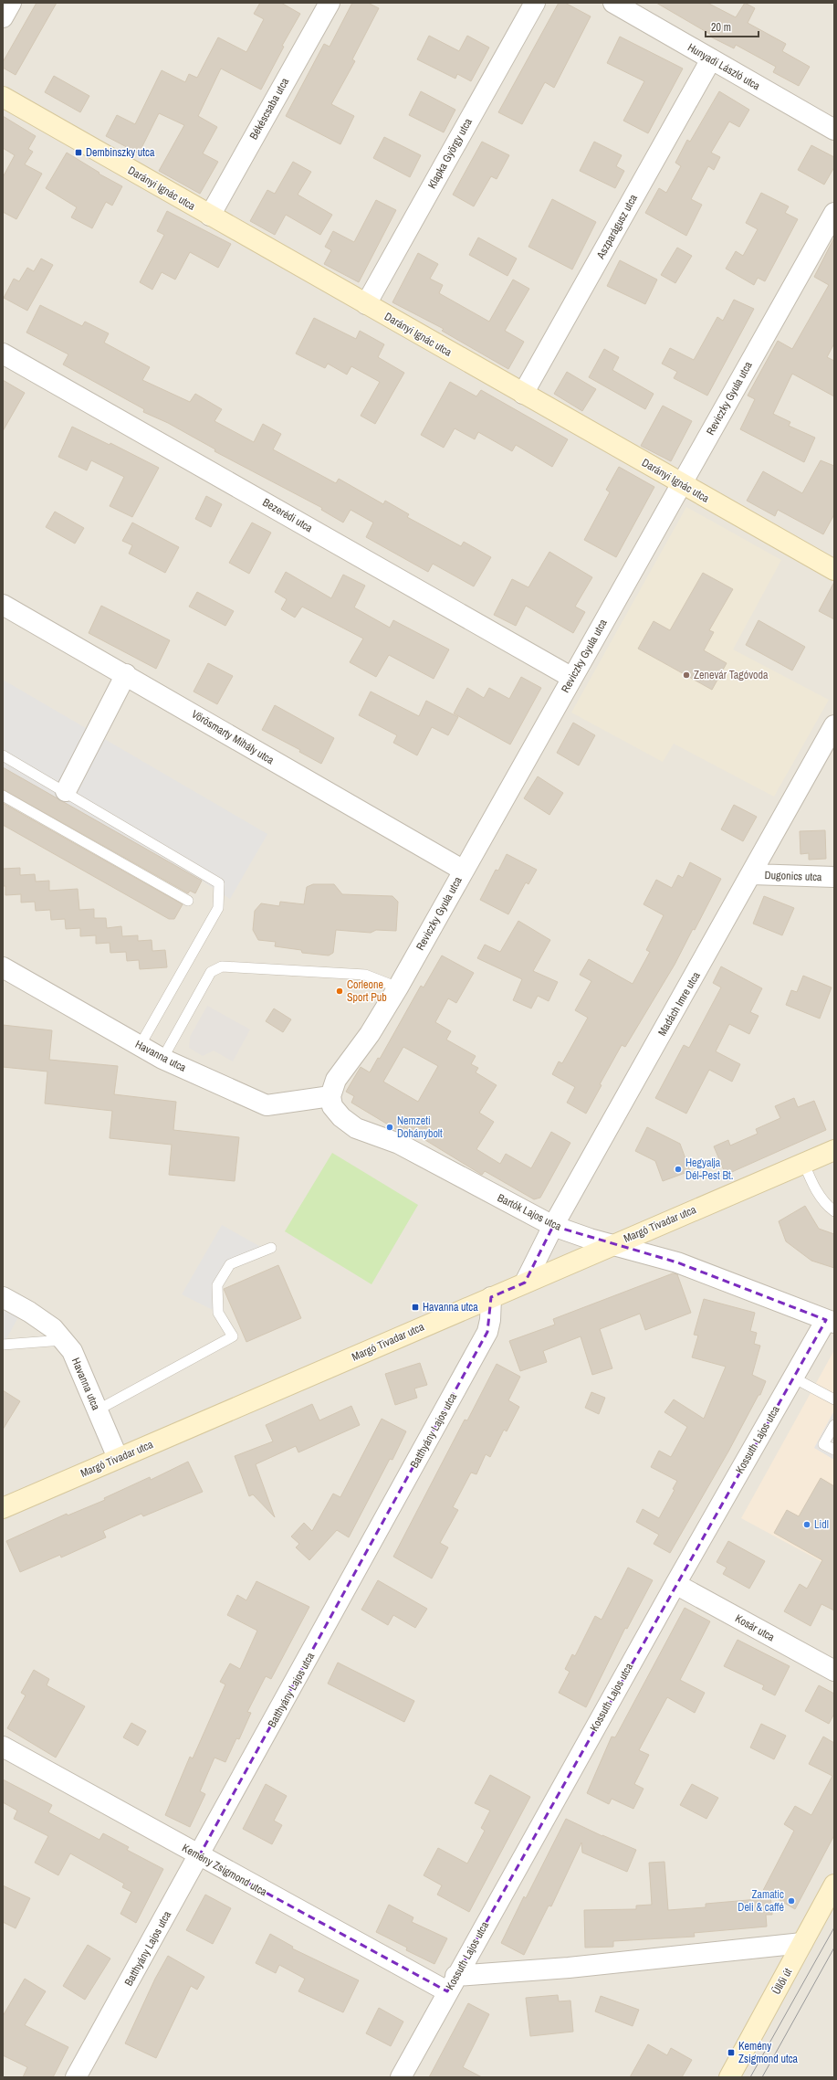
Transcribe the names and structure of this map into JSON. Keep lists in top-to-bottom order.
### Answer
{
  "streets": {
    "street": [
      "Hunyadi László utca",
      "Békéscsaba utca",
      "Klapka György utca",
      "Darányi Ignác utca",
      "Aszparágusz utca",
      "Reviczky Gyula utca",
      "Bezerédi utca",
      "Vörösmarty Mihály utca",
      "Dugonics utca",
      "Madách Imre utca",
      "Havanna utca",
      "Bartók Lajos utca",
      "Margó Tivadar utca",
      "Batthyány Lajos utca",
      "Kossuth Lajos utca",
      "Kosár utca",
      "Kemény Zsigmond utca",
      "Üllői út"
    ]
  },
  "crossings": [
    ["Hunyadi László utca", "Aszparágusz utca"],
    ["Békéscsaba utca", "Darányi Ignác utca"],
    ["Klapka György utca", "Darányi Ignác utca"],
    ["Darányi Ignác utca", "Aszparágusz utca"],
    ["Darányi Ignác utca", "Reviczky Gyula utca"],
    ["Reviczky Gyula utca", "Bezerédi utca"],
    ["Reviczky Gyula utca", "Vörösmarty Mihály utca"],
    ["Reviczky Gyula utca", "Havanna utca"],
    ["Reviczky Gyula utca", "Bartók Lajos utca"],
    ["Dugonics utca", "Madách Imre utca"],
    ["Madách Imre utca", "Bartók Lajos utca"],
    ["Madách Imre utca", "Margó Tivadar utca"],
    ["Havanna utca", "Bartók Lajos utca"],
    ["Havanna utca", "Margó Tivadar utca"],
    ["Bartók Lajos utca", "Margó Tivadar utca"],
    ["Bartók Lajos utca", "Kossuth Lajos utca"],
    ["Margó Tivadar utca", "Batthyány Lajos utca"],
    ["Batthyány Lajos utca", "Kemény Zsigmond utca"],
    ["Kossuth Lajos utca", "Kosár utca"],
    ["Kossuth Lajos utca", "Kemény Zsigmond utca"]
  ],
  "places": {
    "transit": ["Dembinszky utca", "Havanna utca", "Kemény Zsigmond utca"],
    "other": [
      "Zenevár Tagóvoda",
      "Corleone Sport Pub",
      "Nemzeti Dohánybolt",
      "Hegyalja Dél-Pest Bt.",
      "Lidl",
      "Zamatic Deli & caffé"
    ]
  },
  "scale_bar": "20 m"
}
